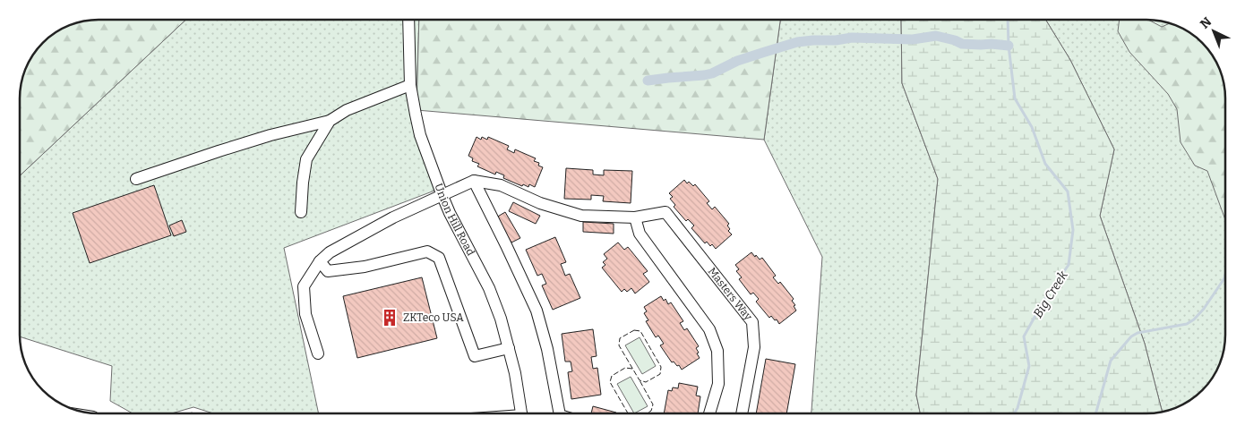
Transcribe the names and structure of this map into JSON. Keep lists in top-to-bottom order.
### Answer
{
  "streets": {
    "street": ["Union Hill Road", "Masters Way"]
  },
  "water": ["Big Creek"],
  "places": {
    "building": ["ZKTeco USA"]
  },
  "north": "top left"
}
